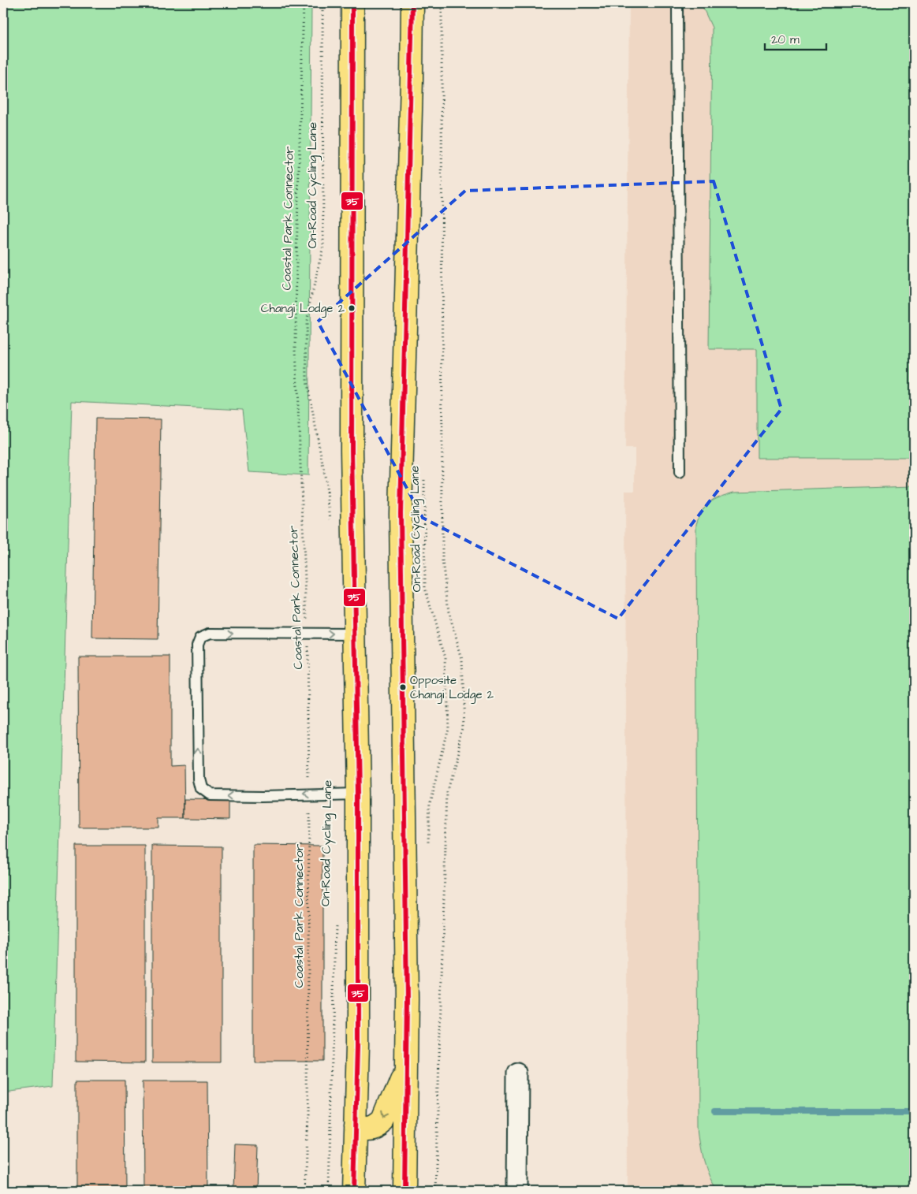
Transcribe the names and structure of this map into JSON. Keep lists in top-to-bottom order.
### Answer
{
  "streets": {
    "path": ["On-Road Cycling Lane", "Coastal Park Connector"]
  },
  "places": ["Changi Lodge 2", "Opposite Changi Lodge 2"],
  "lines": ["transit line 35"],
  "scale_bar": "20 m"
}
